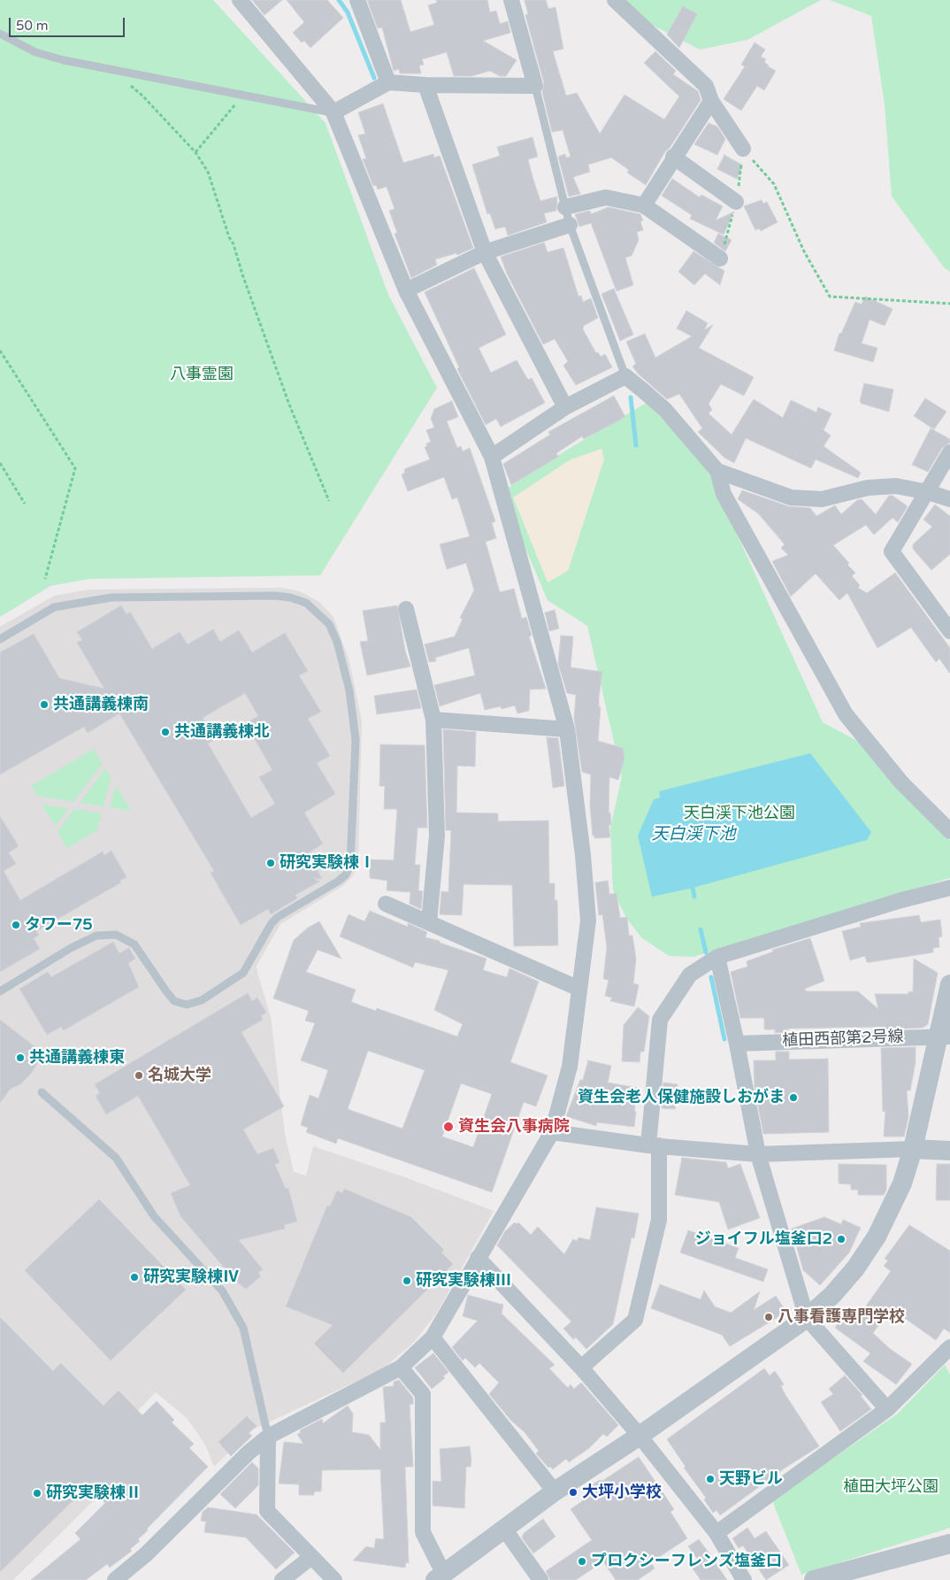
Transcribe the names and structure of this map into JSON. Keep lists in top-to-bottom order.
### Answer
{
  "streets": {
    "street": ["植田西部第2号線"]
  },
  "water": ["天白渓下池"],
  "parks": ["八事霊園", "天白渓下池公園", "植田大坪公園"],
  "places": [
    "共通講義棟南",
    "共通講義棟北",
    "研究実験棟Ⅰ",
    "タワー75",
    "共通講義棟東",
    "名城大学",
    "資生会老人保健施設しおがま",
    "資生会八事病院",
    "ジョイフル塩釜口2",
    "研究実験棟Ⅳ",
    "研究実験棟Ⅲ",
    "八事看護専門学校",
    "天野ビル",
    "大坪小学校",
    "研究実験棟Ⅱ",
    "プロクシーフレンズ塩釜口"
  ],
  "scale_bar": "50 m"
}
